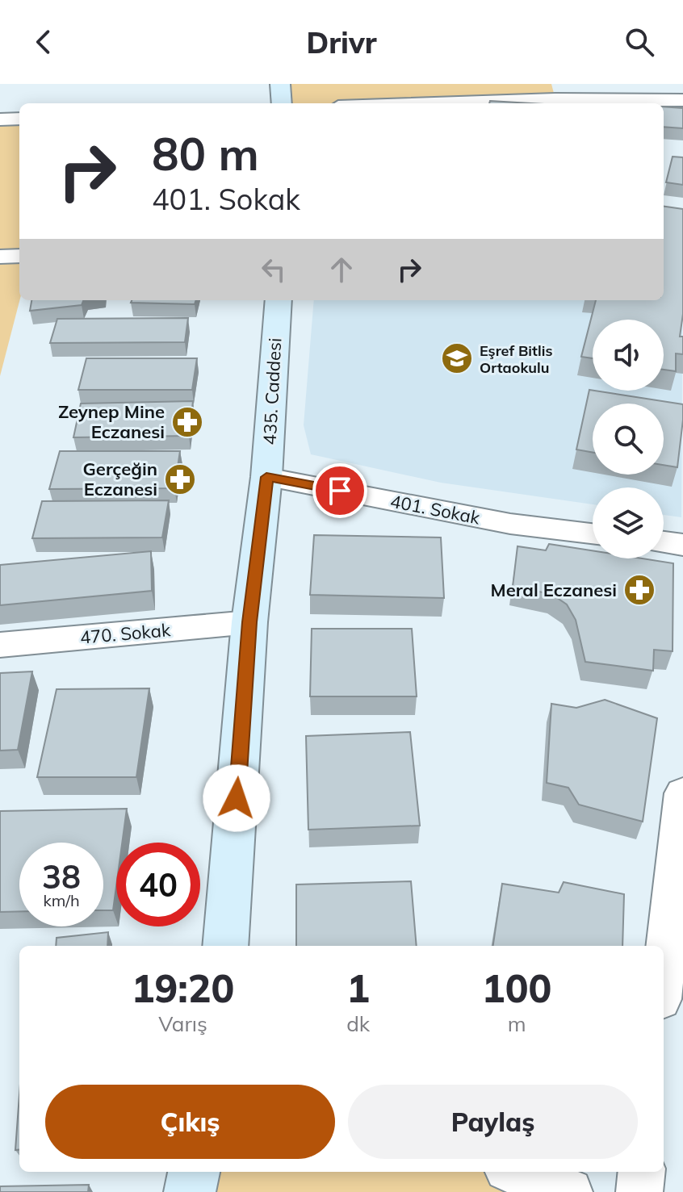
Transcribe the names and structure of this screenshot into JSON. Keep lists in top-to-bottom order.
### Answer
{
  "streets": {
    "street": ["435. Caddesi", "401. Sokak", "470. Sokak"]
  },
  "crossings": [
    ["435. Caddesi", "401. Sokak"],
    ["435. Caddesi", "470. Sokak"]
  ],
  "places": {
    "school or university": ["Eşref Bitlis Ortaokulu"],
    "pharmacy": ["Zeynep Mine Eczanesi", "Gerçeğin Eczanesi", "Meral Eczanesi"]
  },
  "page": {
    "header": "Drivr",
    "turn": ["80 m", "401. Sokak"],
    "speed": "38 km/h",
    "limit": "40",
    "eta": [
      "19:20",
      "Varış",
      "1",
      "dk",
      "100",
      "m"
    ],
    "buttons": ["Çıkış", "Paylaş"]
  }
}
